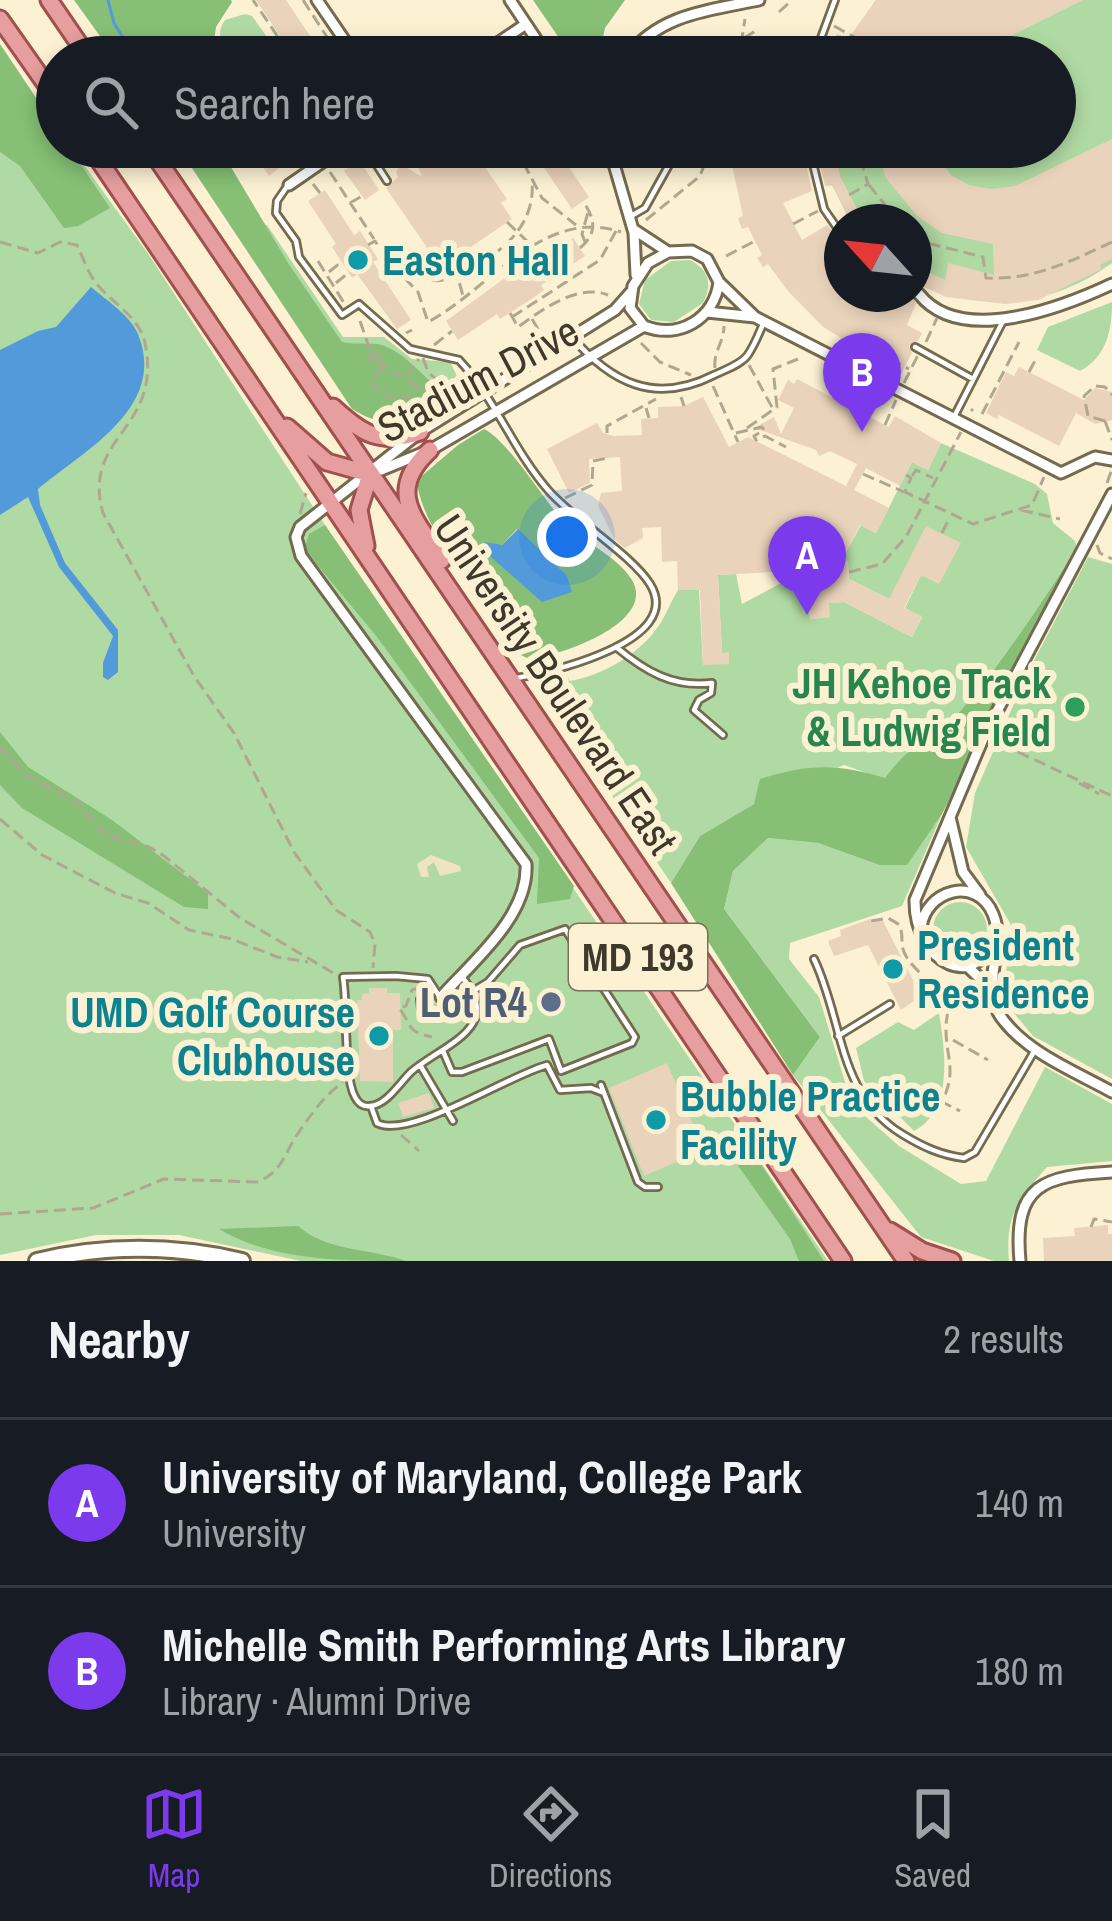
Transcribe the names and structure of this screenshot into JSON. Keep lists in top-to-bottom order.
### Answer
{
  "streets": {
    "main road": ["University Boulevard East", "MD 193"],
    "street": ["Stadium Drive"]
  },
  "crossings": [
    ["Stadium Drive", "University Boulevard East"]
  ],
  "places": [
    "Easton Hall",
    "JH Kehoe Track & Ludwig Field",
    "President Residence",
    "Lot R4",
    "UMD Golf Course Clubhouse",
    "Bubble Practice Facility"
  ],
  "north": "top left",
  "page": {
    "search": "Search here",
    "pins": ["B", "A"],
    "heading": ["Nearby", "2 results"],
    "list": [
      {
        "mark": "A",
        "name": "University of Maryland, College Park",
        "note": "University",
        "value": "140 m"
      },
      {
        "mark": "B",
        "name": "Michelle Smith Performing Arts Library",
        "note": "Library · Alumni Drive",
        "value": "180 m"
      }
    ],
    "nav": ["Map", "Directions", "Saved"]
  }
}
